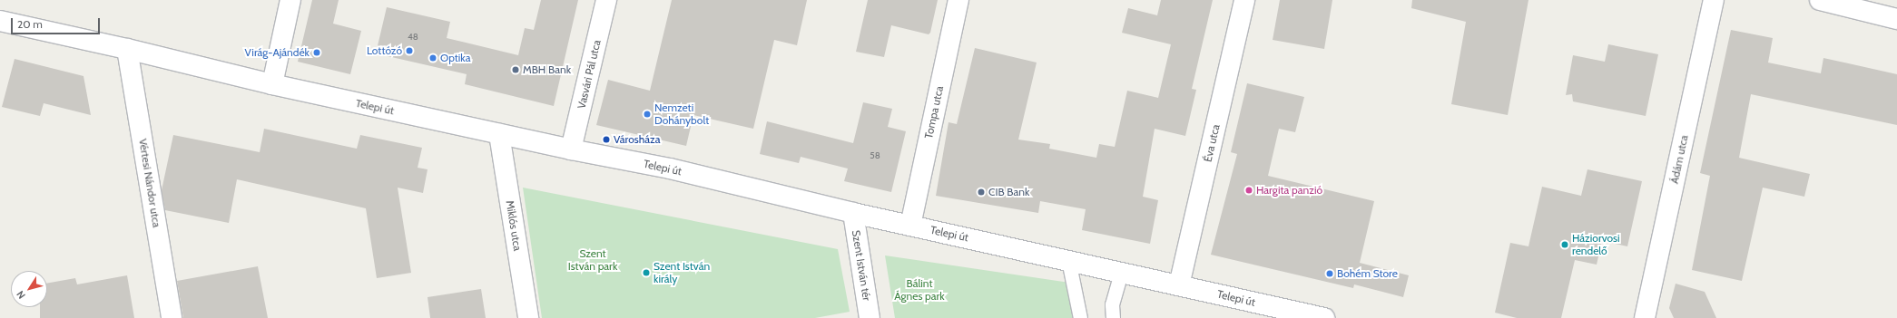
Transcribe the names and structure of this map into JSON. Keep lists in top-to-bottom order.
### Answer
{
  "streets": {
    "street": [
      "Vasvári Pál utca",
      "Telepi út",
      "Tompa utca",
      "Éva utca",
      "Ádám utca",
      "Vértesi Nándor utca",
      "Miklós utca",
      "Szent István tér"
    ]
  },
  "crossings": [
    ["Vasvári Pál utca", "Telepi út"],
    ["Telepi út", "Tompa utca"],
    ["Telepi út", "Éva utca"],
    ["Telepi út", "Vértesi Nándor utca"],
    ["Telepi út", "Miklós utca"],
    ["Telepi út", "Szent István tér"]
  ],
  "parks": ["Szent István park", "Bálint Ágnes park"],
  "places": [
    "Lottózó",
    "Virág-Ajándék",
    "Optika",
    "MBH Bank",
    "Nemzeti Dohánybolt",
    "Városháza",
    "Hargita panzió",
    "CIB Bank",
    "Háziorvosi rendelő",
    "Szent István király",
    "Bohém Store"
  ],
  "house_numbers": ["48", "58"],
  "scale_bar": "20 m",
  "north": "bottom left"
}
